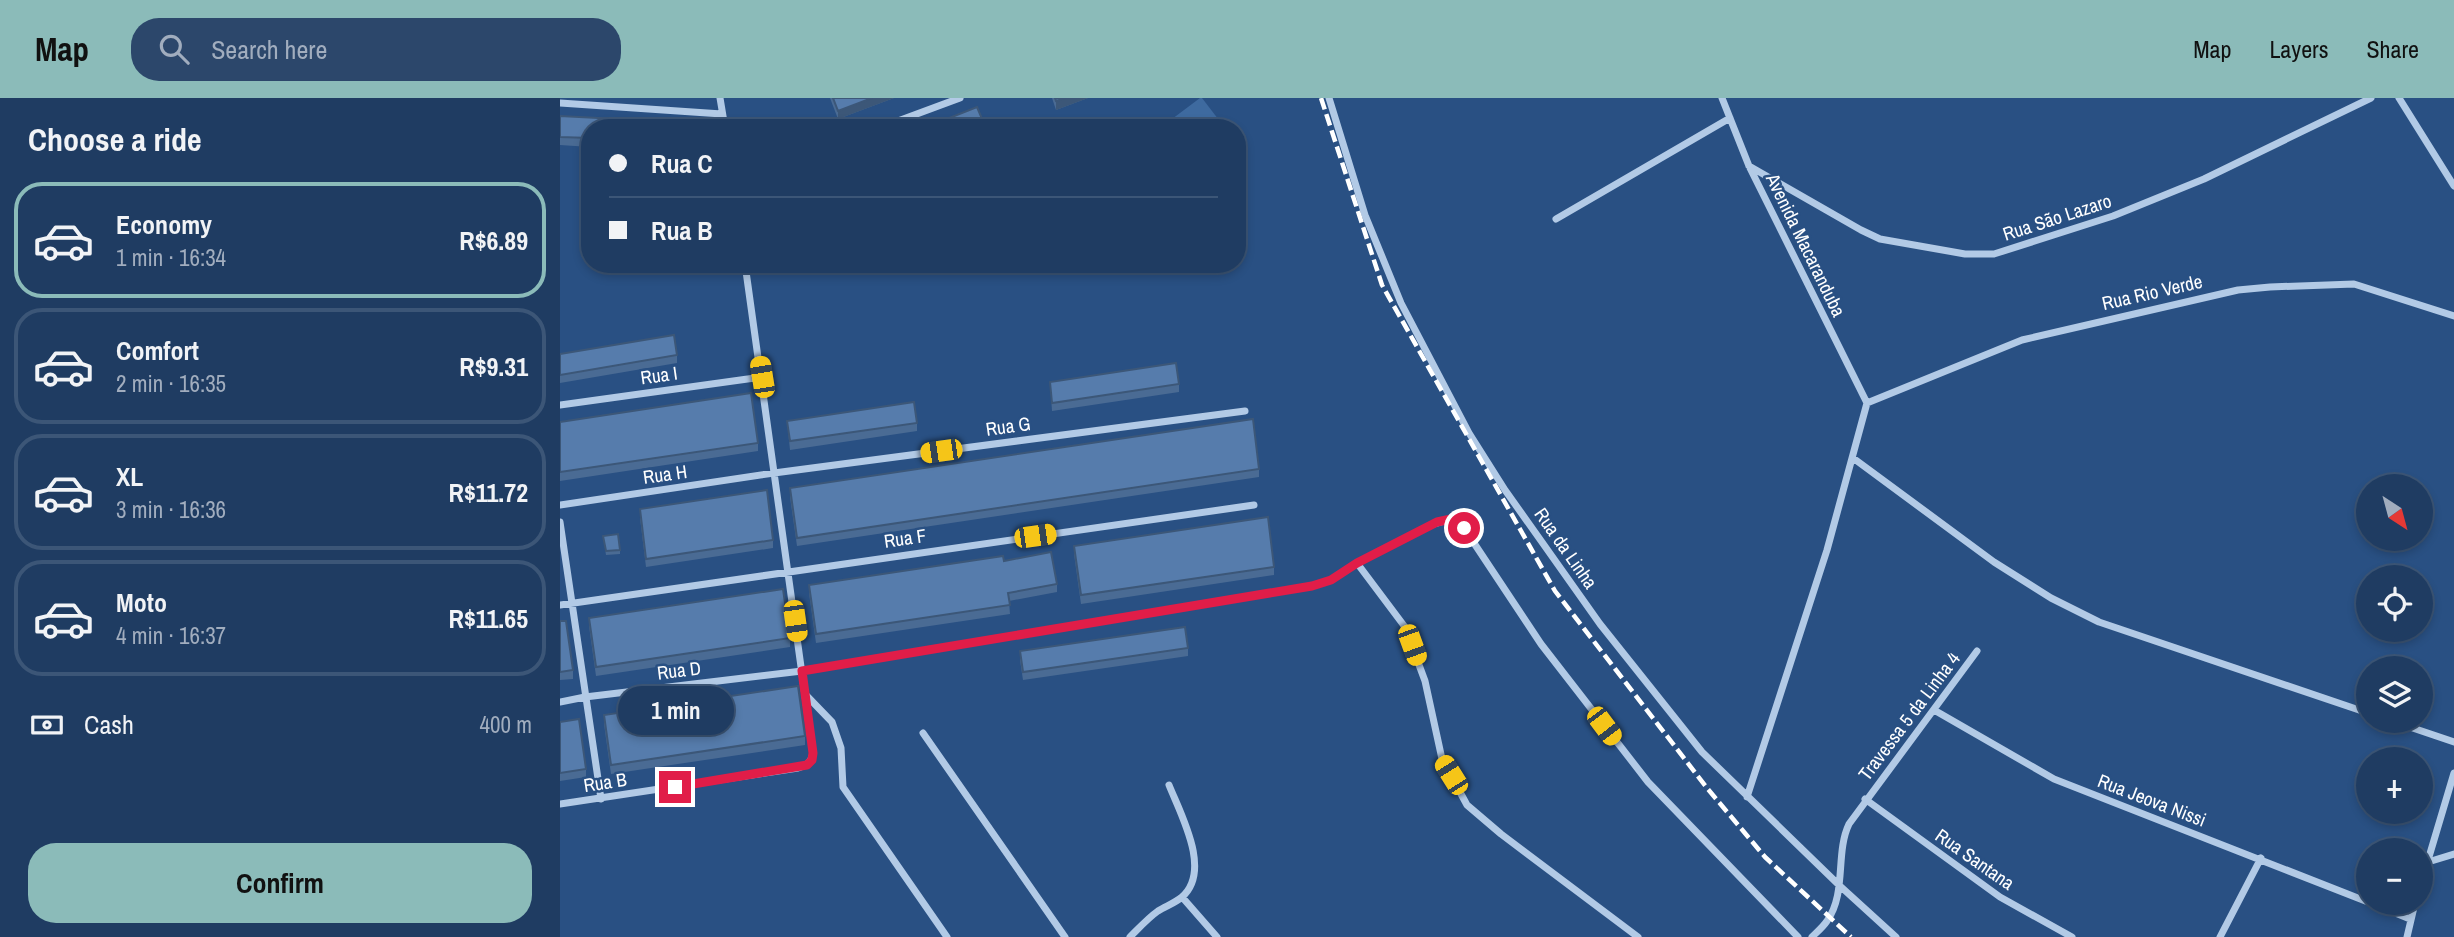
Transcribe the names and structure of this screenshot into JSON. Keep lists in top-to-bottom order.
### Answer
{
  "streets": {
    "street": [
      "Rua São Lazaro",
      "Avenida Macaranduba",
      "Rua Rio Verde",
      "Rua I",
      "Rua G",
      "Rua H",
      "Rua F",
      "Rua da Linha",
      "Rua D",
      "Travessa 5 da Linha 4",
      "Rua B",
      "Rua Jeova Nissi",
      "Rua Santana"
    ]
  },
  "crossings": [
    ["Rua São Lazaro", "Avenida Macaranduba"],
    ["Avenida Macaranduba", "Rua Rio Verde"],
    ["Rua G", "Rua H"],
    ["Rua da Linha", "Travessa 5 da Linha 4"],
    ["Travessa 5 da Linha 4", "Rua Jeova Nissi"],
    ["Travessa 5 da Linha 4", "Rua Santana"]
  ],
  "north": "bottom right",
  "page": {
    "header": "Map",
    "search": "Search here",
    "nav": ["Map", "Layers", "Share"],
    "heading": "Choose a ride",
    "banner": ["Rua C", "Rua B"],
    "list": [
      {
        "name": "Economy",
        "note": "1 min · 16:34",
        "value": "R$6.89"
      },
      {
        "name": "Comfort",
        "note": "2 min · 16:35",
        "value": "R$9.31"
      },
      {
        "name": "XL",
        "note": "3 min · 16:36",
        "value": "R$11.72"
      },
      {
        "name": "Moto",
        "note": "4 min · 16:37",
        "value": "R$11.65"
      }
    ],
    "map_buttons": ["+", "−"],
    "pay": ["Cash", "400 m"],
    "bubble": "1 min",
    "buttons": "Confirm"
  }
}
